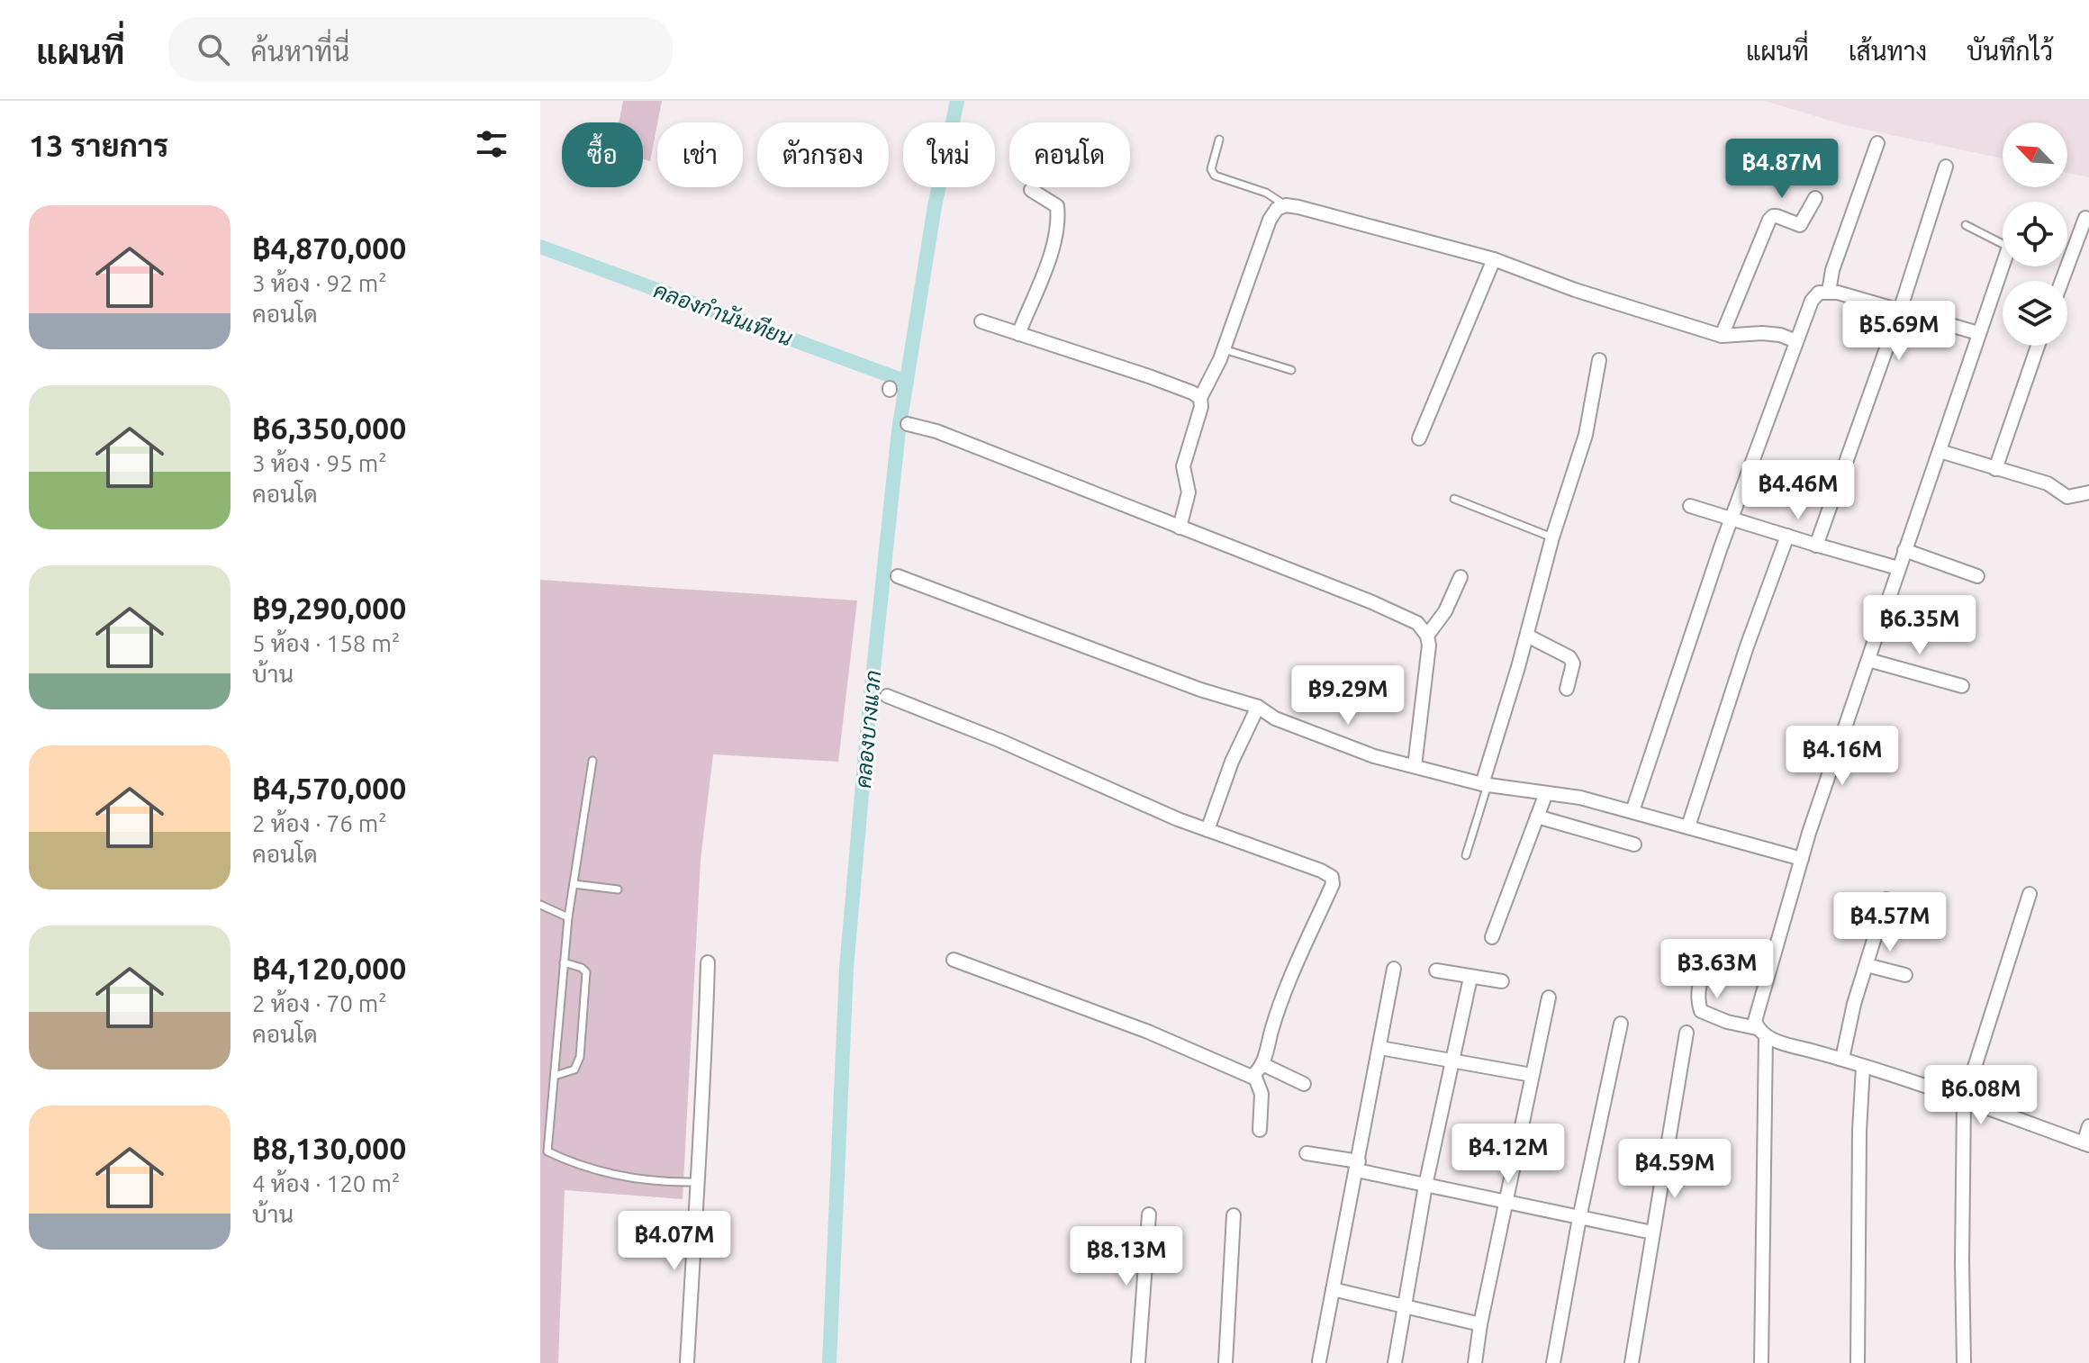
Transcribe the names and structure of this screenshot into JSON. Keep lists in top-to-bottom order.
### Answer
{
  "water": ["คลองกำนันเทียน", "คลองบางแวก"],
  "north": "top left",
  "page": {
    "header": "แผนที่",
    "search": "ค้นหาที่นี่",
    "nav": ["แผนที่", "เส้นทาง", "บันทึกไว้"],
    "heading": "13 รายการ",
    "chip": [
      "ซื้อ",
      "เช่า",
      "ตัวกรอง",
      "ใหม่",
      "คอนโด"
    ],
    "price": [
      "฿4.87M",
      "฿5.69M",
      "฿4.46M",
      "฿6.35M",
      "฿9.29M",
      "฿4.16M",
      "฿4.57M",
      "฿3.63M",
      "฿6.08M",
      "฿4.12M",
      "฿4.59M",
      "฿4.07M",
      "฿8.13M"
    ],
    "list": [
      {
        "name": "฿4,870,000",
        "note": "3 ห้อง · 92 m² · คอนโด"
      },
      {
        "name": "฿6,350,000",
        "note": "3 ห้อง · 95 m² · คอนโด"
      },
      {
        "name": "฿9,290,000",
        "note": "5 ห้อง · 158 m² · บ้าน"
      },
      {
        "name": "฿4,570,000",
        "note": "2 ห้อง · 76 m² · คอนโด"
      },
      {
        "name": "฿4,120,000",
        "note": "2 ห้อง · 70 m² · คอนโด"
      },
      {
        "name": "฿8,130,000",
        "note": "4 ห้อง · 120 m² · บ้าน"
      }
    ]
  }
}
